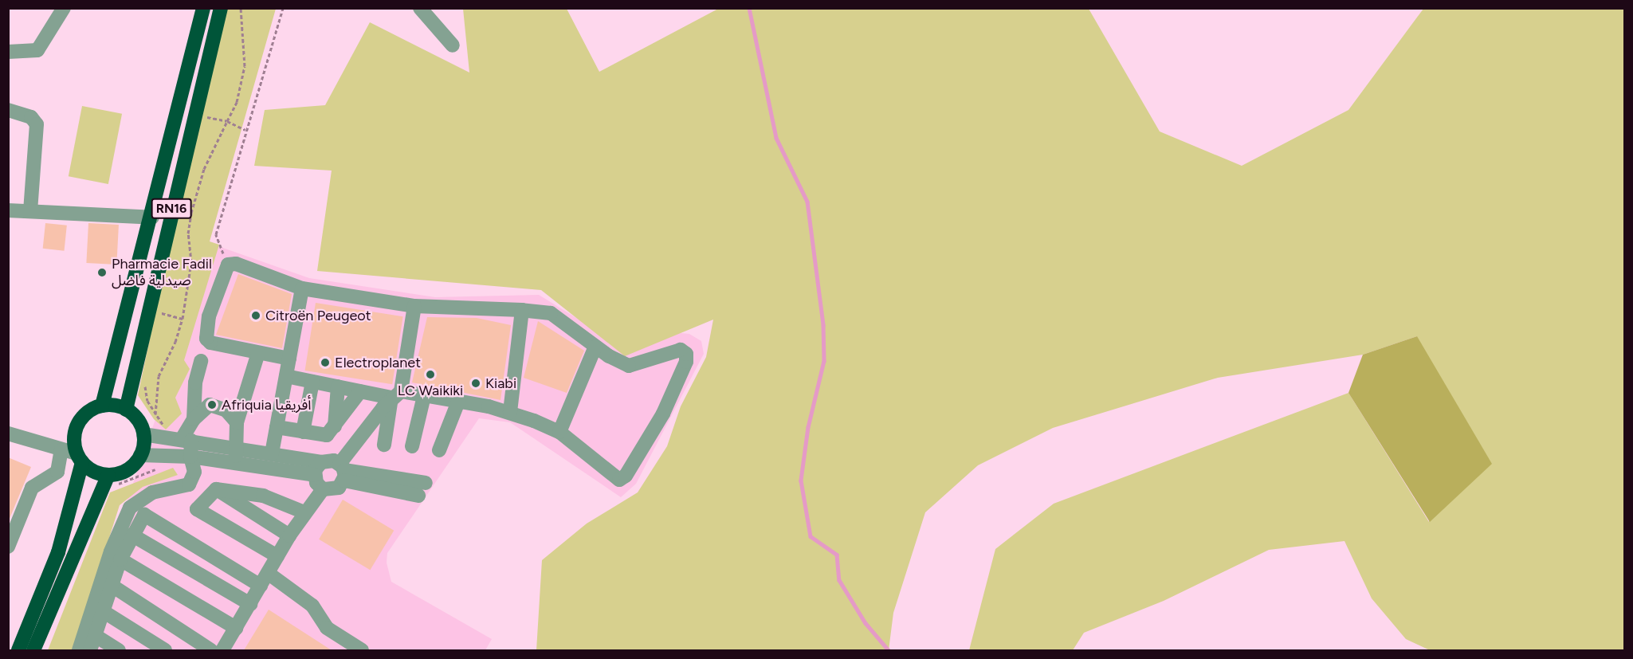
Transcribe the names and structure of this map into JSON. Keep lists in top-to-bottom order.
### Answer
{
  "streets": {
    "highway": ["RN16"]
  },
  "places": [
    "Pharmacie Fadil صيدلية فاضل",
    "Citroën Peugeot",
    "Electroplanet",
    "LC Waikiki",
    "Kiabi",
    "Afriquia أفريقيا"
  ]
}
